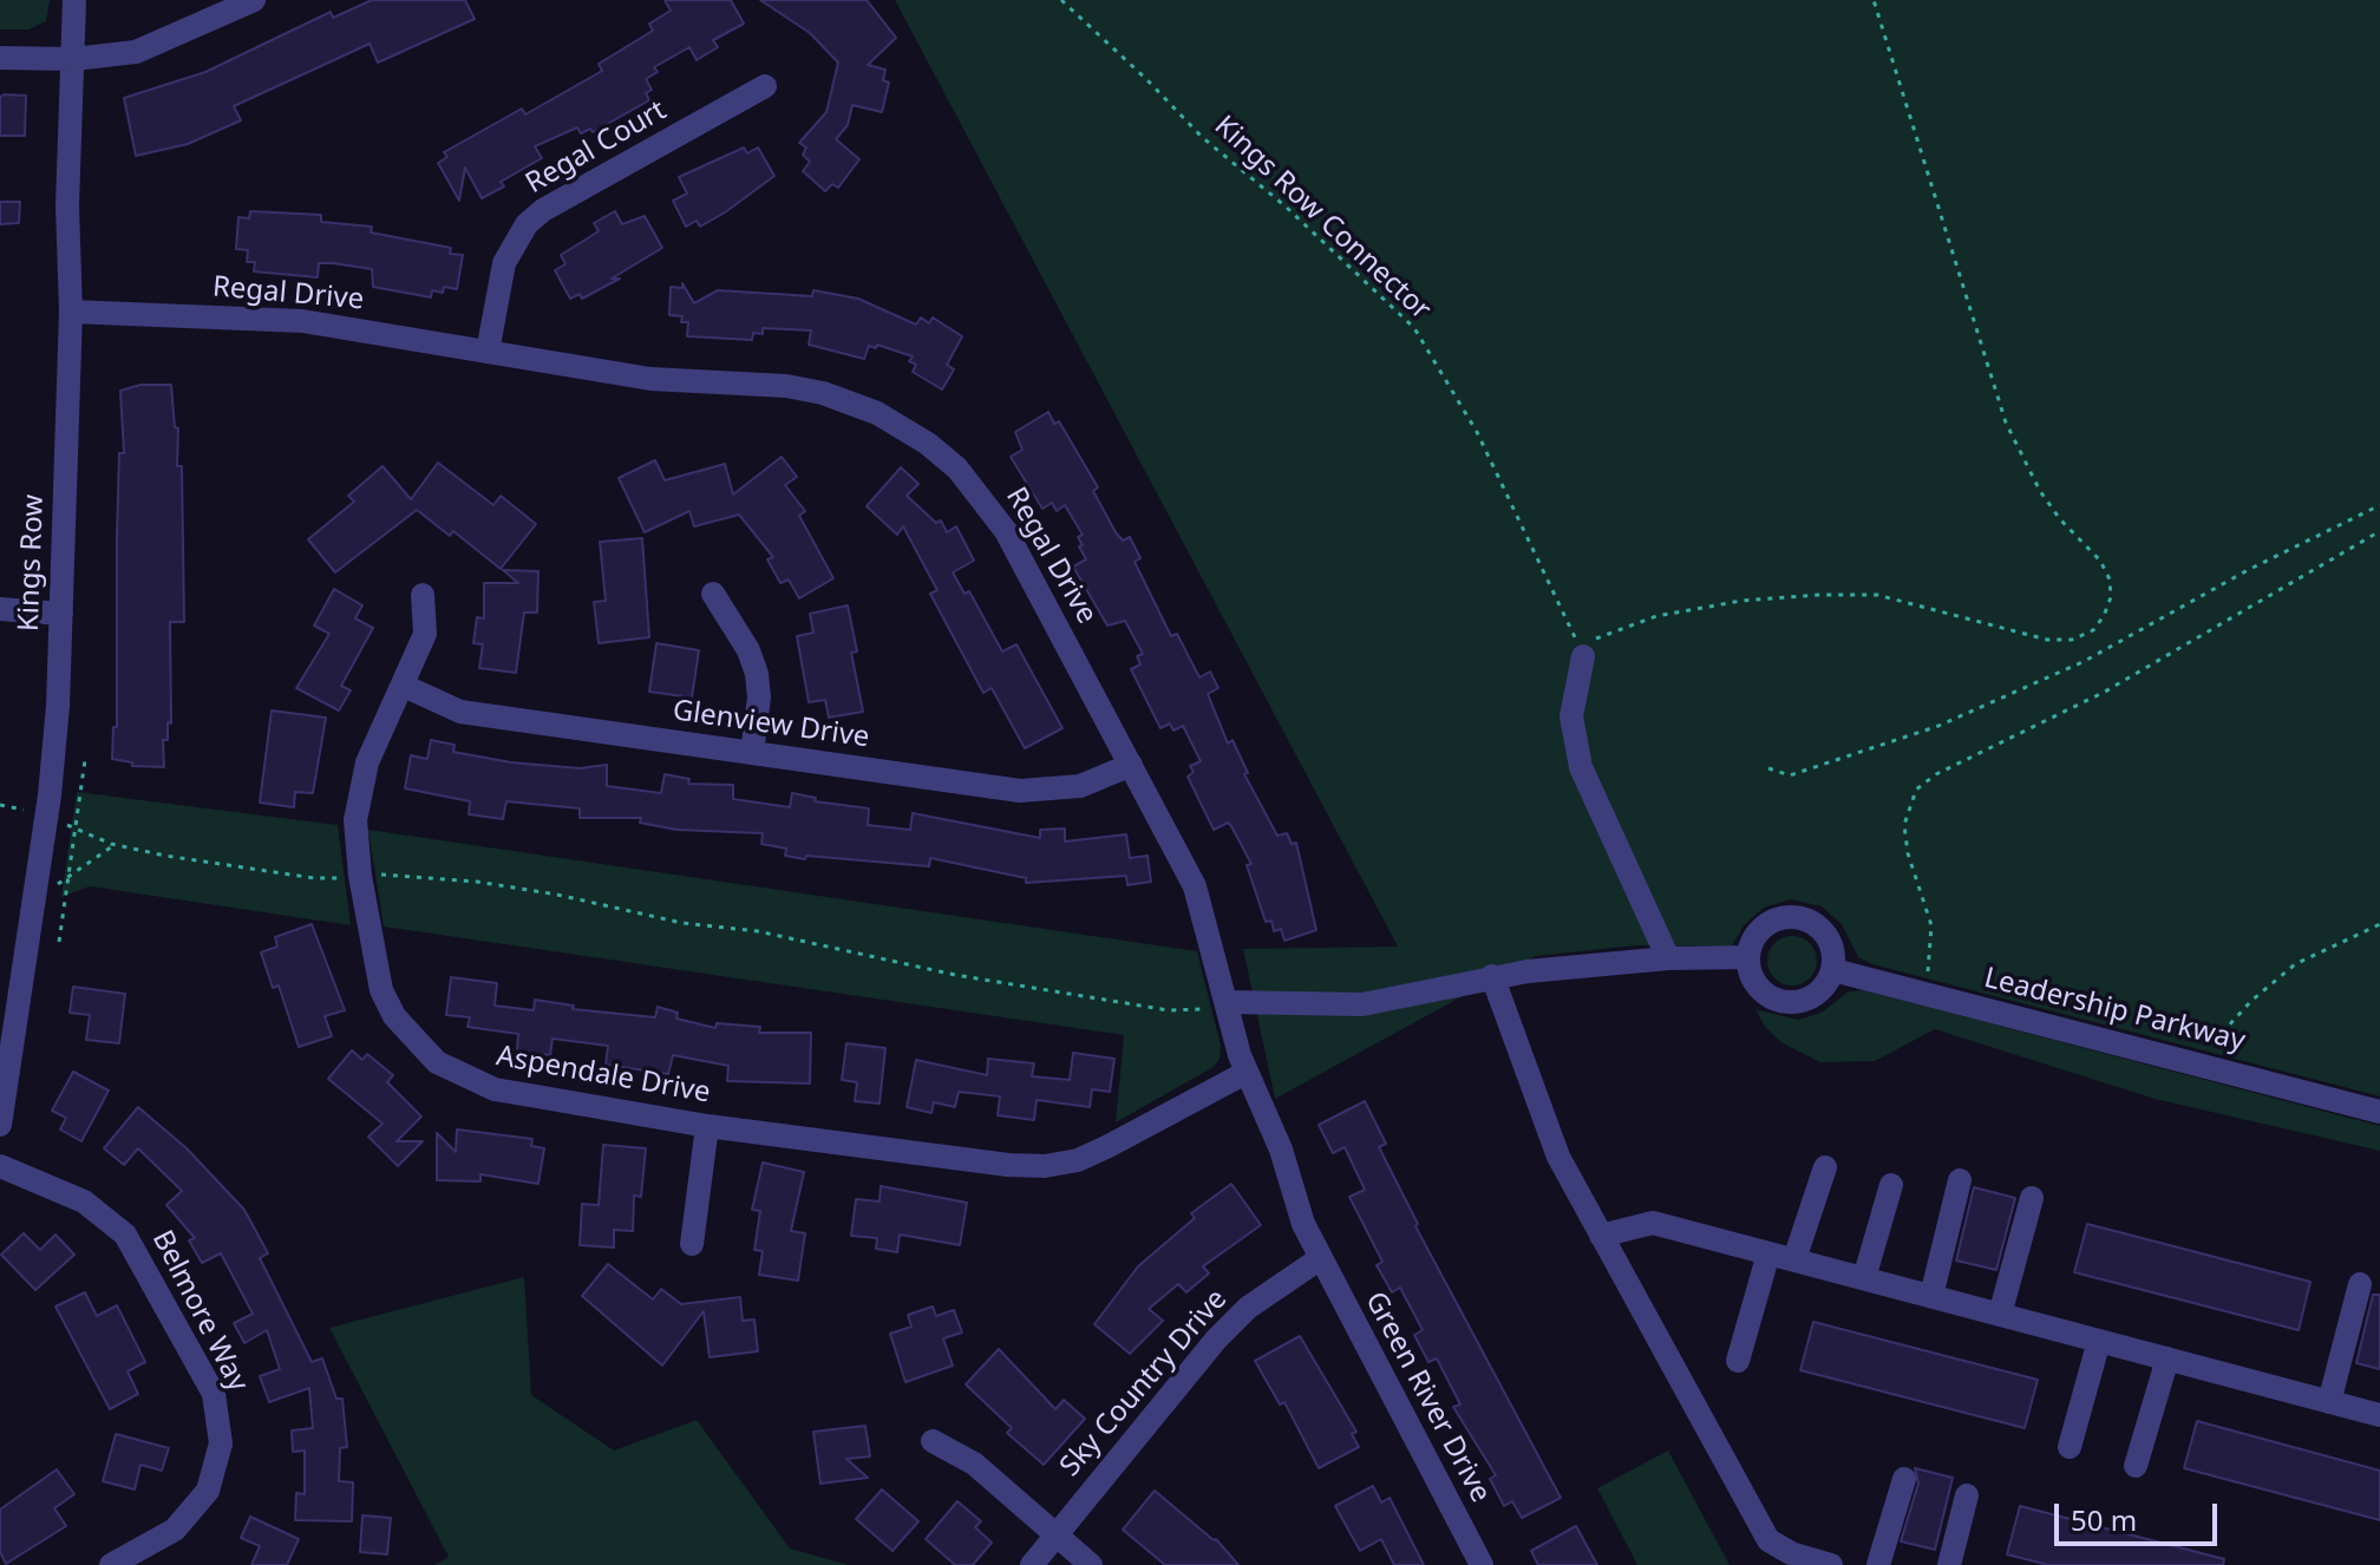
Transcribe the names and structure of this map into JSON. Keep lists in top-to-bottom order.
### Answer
{
  "streets": {
    "street": [
      "Regal Court",
      "Regal Drive",
      "Kings Row",
      "Glenview Drive",
      "Leadership Parkway",
      "Aspendale Drive",
      "Belmore Way",
      "Sky Country Drive",
      "Green River Drive"
    ],
    "path": ["Kings Row Connector"]
  },
  "crossings": [
    ["Regal Court", "Regal Drive"],
    ["Regal Drive", "Kings Row"],
    ["Regal Drive", "Glenview Drive"],
    ["Regal Drive", "Aspendale Drive"],
    ["Regal Drive", "Sky Country Drive"],
    ["Regal Drive", "Green River Drive"],
    ["Glenview Drive", "Aspendale Drive"],
    ["Sky Country Drive", "Green River Drive"]
  ],
  "scale_bar": "50 m"
}
